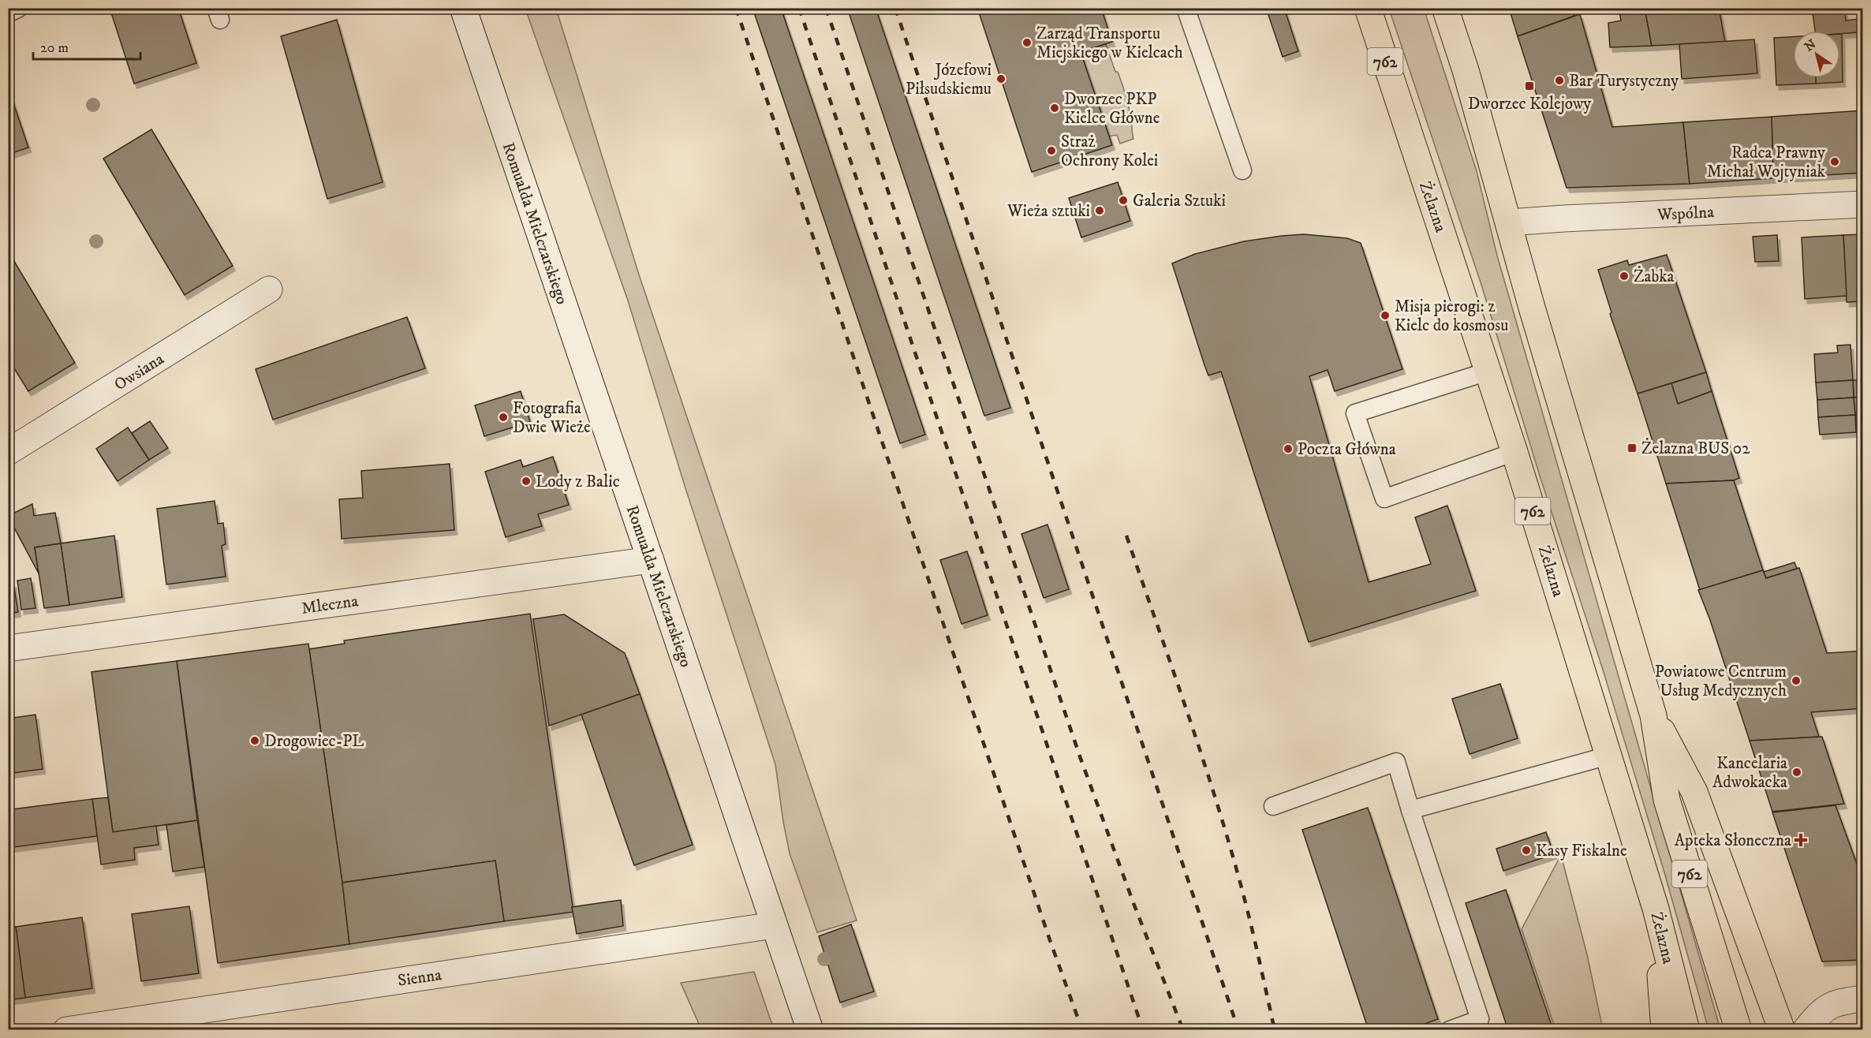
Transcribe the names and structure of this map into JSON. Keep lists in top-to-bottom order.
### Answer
{
  "streets": {
    "main road": ["762", "Żelazna"],
    "street": [
      "Wspólna",
      "Romualda Mielczarskiego",
      "Owsiana",
      "Mleczna",
      "Sienna"
    ]
  },
  "crossings": [
    ["762", "Wspólna"],
    ["Romualda Mielczarskiego", "Mleczna"],
    ["Romualda Mielczarskiego", "Sienna"]
  ],
  "places": {
    "other": [
      "Zarząd Transportu Miejskiego w Kielcach",
      "Józefowi Piłsudskiemu",
      "Bar Turystyczny",
      "Dworzec PKP Kielce Główne",
      "Straż Ochrony Kolei",
      "Radca Prawny Michał Wojtyniak",
      "Galeria Sztuki",
      "Wieża sztuki",
      "Żabka",
      "Misja pierogi: z Kielc do kosmosu",
      "Fotografia Dwie Wieże",
      "Poczta Główna",
      "Lody z Balic",
      "Powiatowe Centrum Usług Medycznych",
      "Drogowiec-PL",
      "Kancelaria Adwokacka",
      "Kasy Fiskalne"
    ],
    "transit": ["Dworzec Kolejowy", "Żelazna BUS 02"],
    "health": ["Apteka Słoneczna"]
  },
  "scale_bar": "20 m",
  "north": "top left"
}
